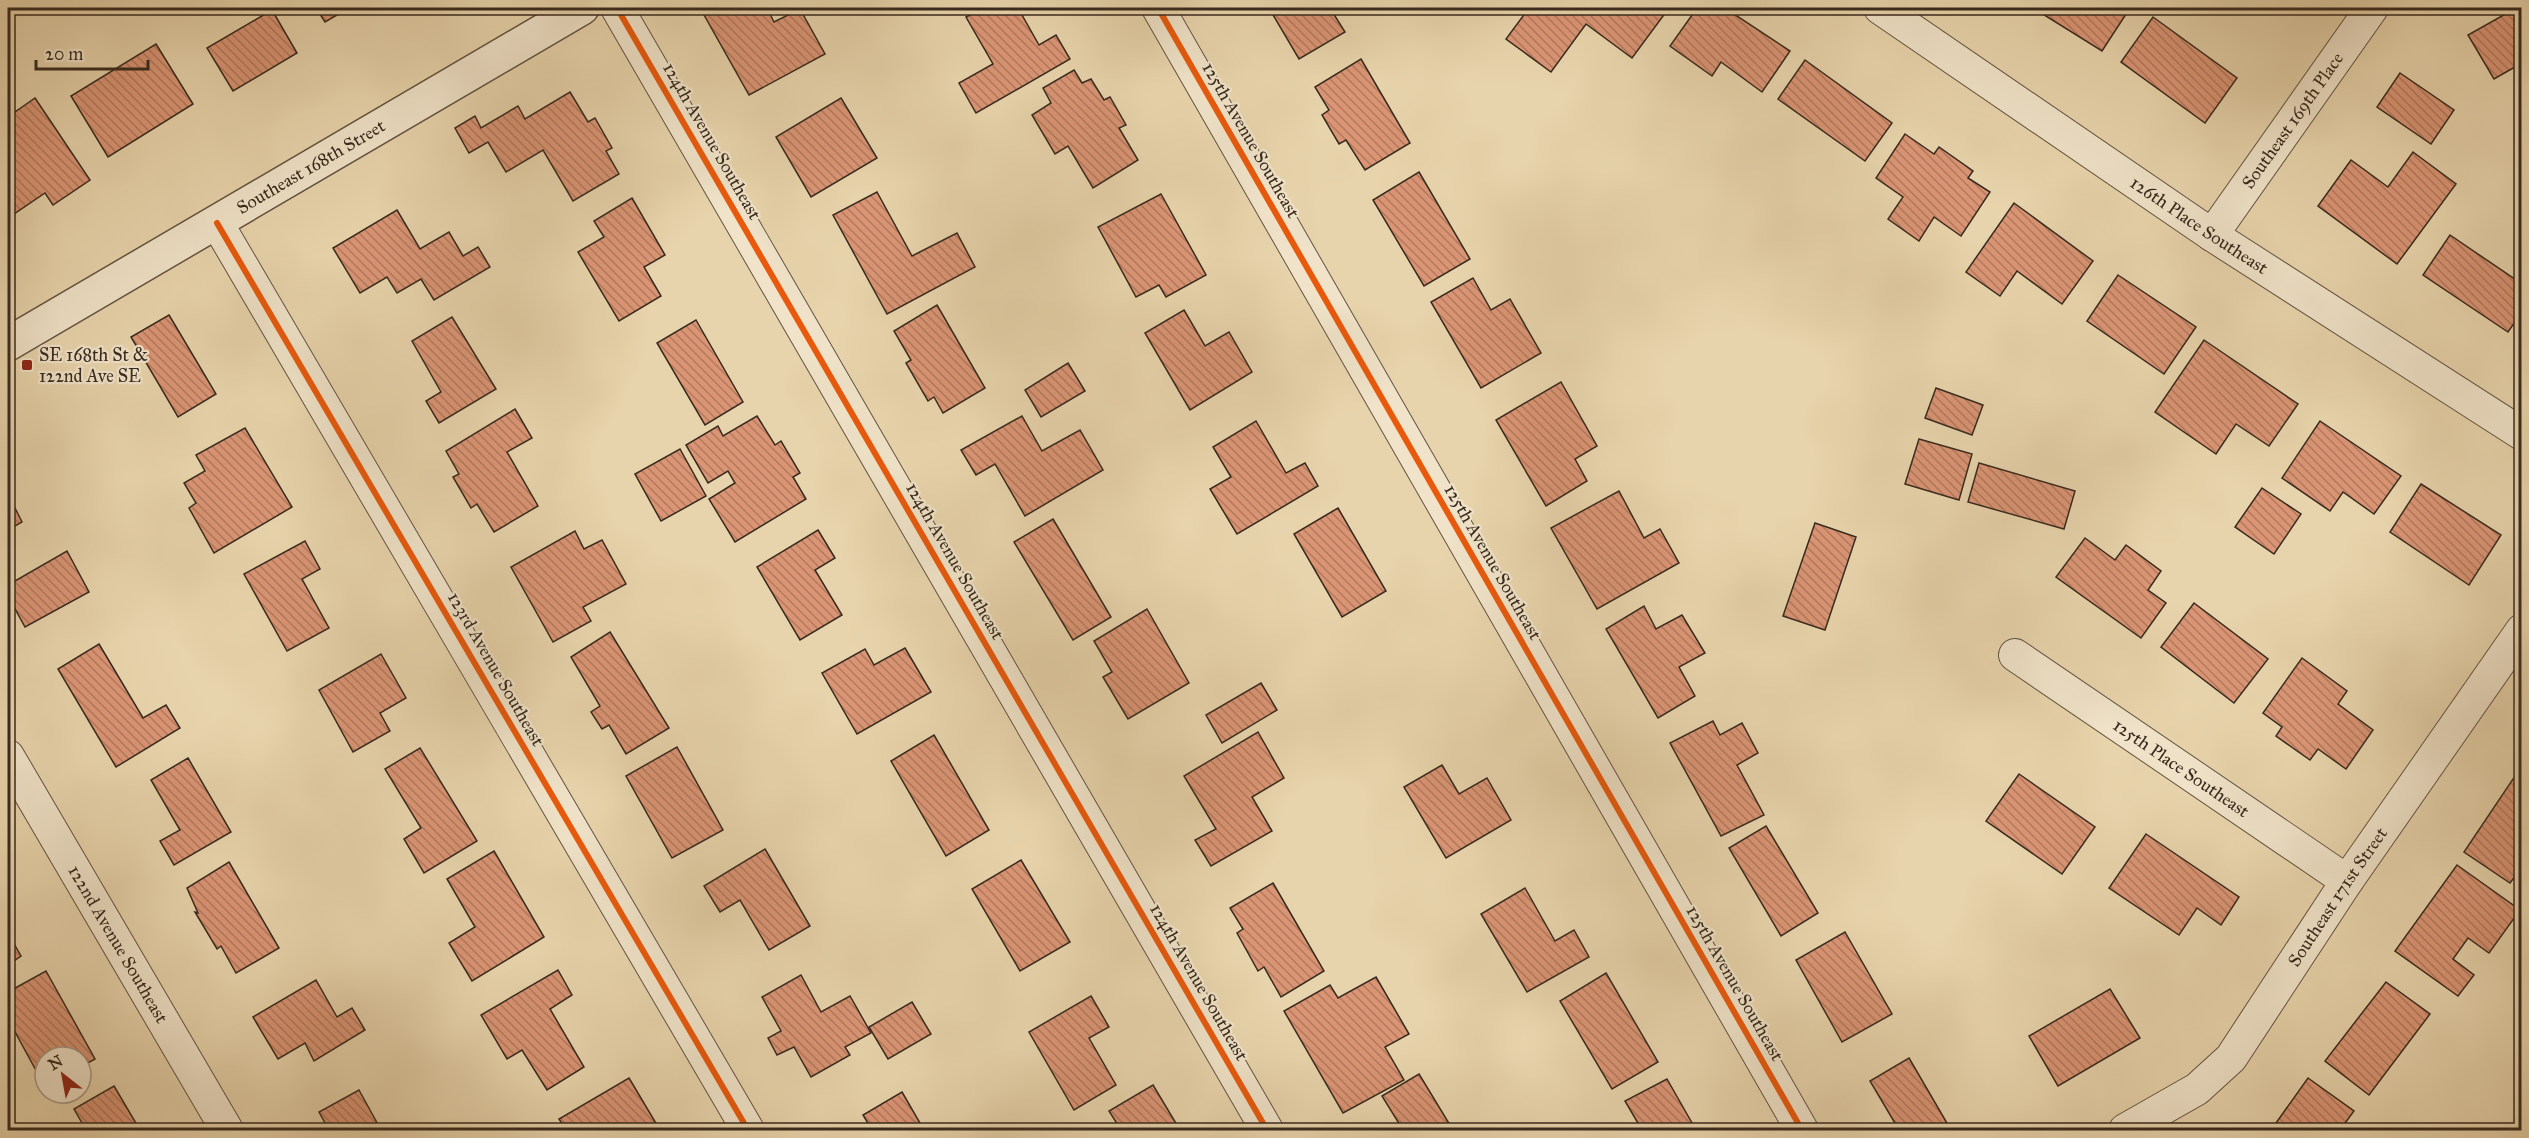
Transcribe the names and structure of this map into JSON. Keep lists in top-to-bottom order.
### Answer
{
  "streets": {
    "street": [
      "Southeast 169th Place",
      "125th Avenue Southeast",
      "124th Avenue Southeast",
      "Southeast 168th Street",
      "126th Place Southeast",
      "123rd Avenue Southeast",
      "125th Place Southeast",
      "Southeast 171st Street",
      "122nd Avenue Southeast"
    ]
  },
  "crossings": [
    ["Southeast 169th Place", "126th Place Southeast"],
    ["Southeast 168th Street", "123rd Avenue Southeast"],
    ["125th Place Southeast", "Southeast 171st Street"]
  ],
  "places": {
    "transit": ["SE 168th St & 122nd Ave SE"]
  },
  "scale_bar": "20 m",
  "north": "top left"
}
